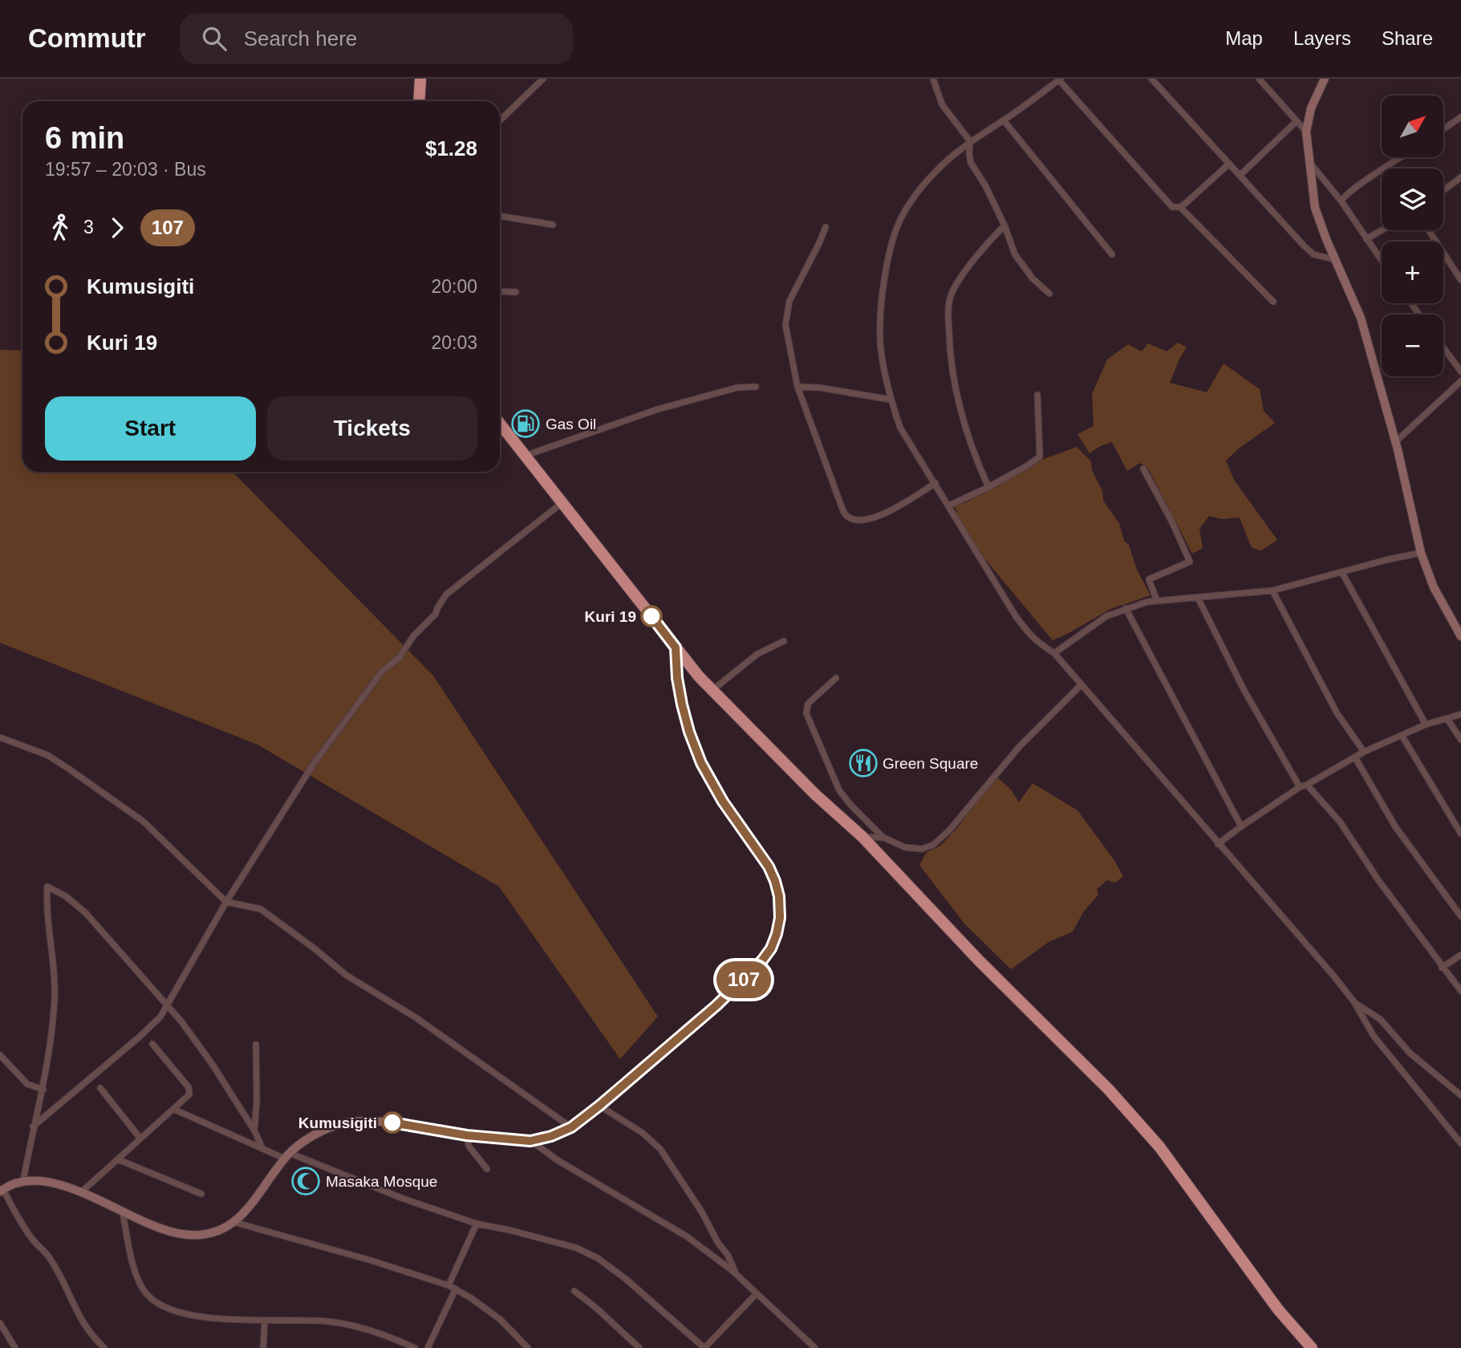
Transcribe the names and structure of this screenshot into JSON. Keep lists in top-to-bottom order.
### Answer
{
  "places": {
    "fuel station": ["Gas Oil"],
    "other": ["Kuri 19", "Kumusigiti"],
    "restaurant": ["Green Square"],
    "mosque": ["Masaka Mosque"]
  },
  "lines": ["bus line 107"],
  "north": "top right",
  "page": {
    "header": "Commutr",
    "search": "Search here",
    "nav": ["Map", "Layers", "Share"],
    "on_map": "107",
    "map_buttons": ["+", "−"],
    "heading": ["6 min", "19:57 – 20:03 · Bus", "$1.28"],
    "legs": ["3", "107"],
    "list": [
      {
        "name": "Kumusigiti",
        "value": "20:00"
      },
      {
        "name": "Kuri 19",
        "value": "20:03"
      }
    ],
    "buttons": ["Start", "Tickets"]
  }
}
